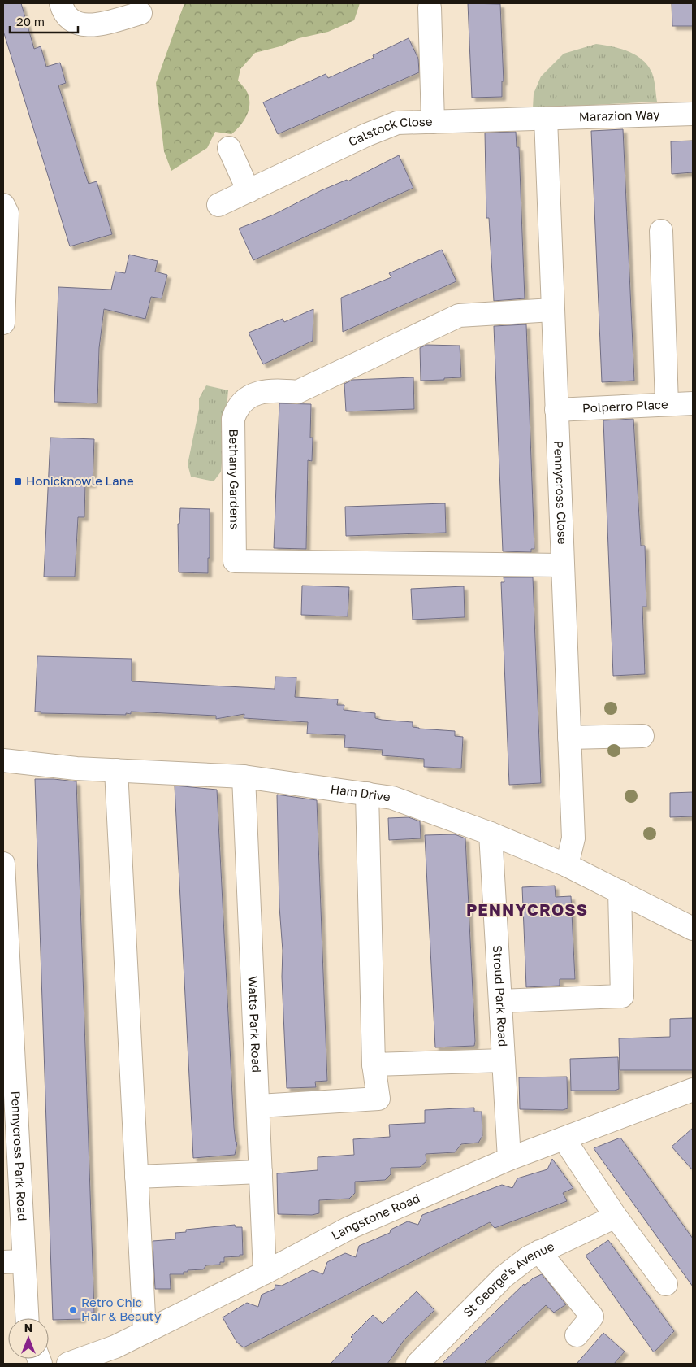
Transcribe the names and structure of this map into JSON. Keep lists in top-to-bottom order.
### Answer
{
  "streets": {
    "street": [
      "Marazion Way",
      "Calstock Close",
      "Polperro Place",
      "Bethany Gardens",
      "Pennycross Close",
      "Ham Drive",
      "Stroud Park Road",
      "Watts Park Road",
      "Pennycross Park Road",
      "Langstone Road",
      "St George's Avenue"
    ]
  },
  "crossings": [
    ["Marazion Way", "Calstock Close"],
    ["Marazion Way", "Pennycross Close"],
    ["Calstock Close", "Pennycross Close"],
    ["Polperro Place", "Pennycross Close"],
    ["Bethany Gardens", "Pennycross Close"],
    ["Pennycross Close", "Ham Drive"],
    ["Ham Drive", "Stroud Park Road"],
    ["Ham Drive", "Watts Park Road"],
    ["Stroud Park Road", "Langstone Road"],
    ["Watts Park Road", "Langstone Road"]
  ],
  "districts": ["PENNYCROSS"],
  "places": {
    "transit": ["Honicknowle Lane"],
    "other": ["Retro Chic Hair & Beauty"]
  },
  "scale_bar": "20 m",
  "north": "top"
}
